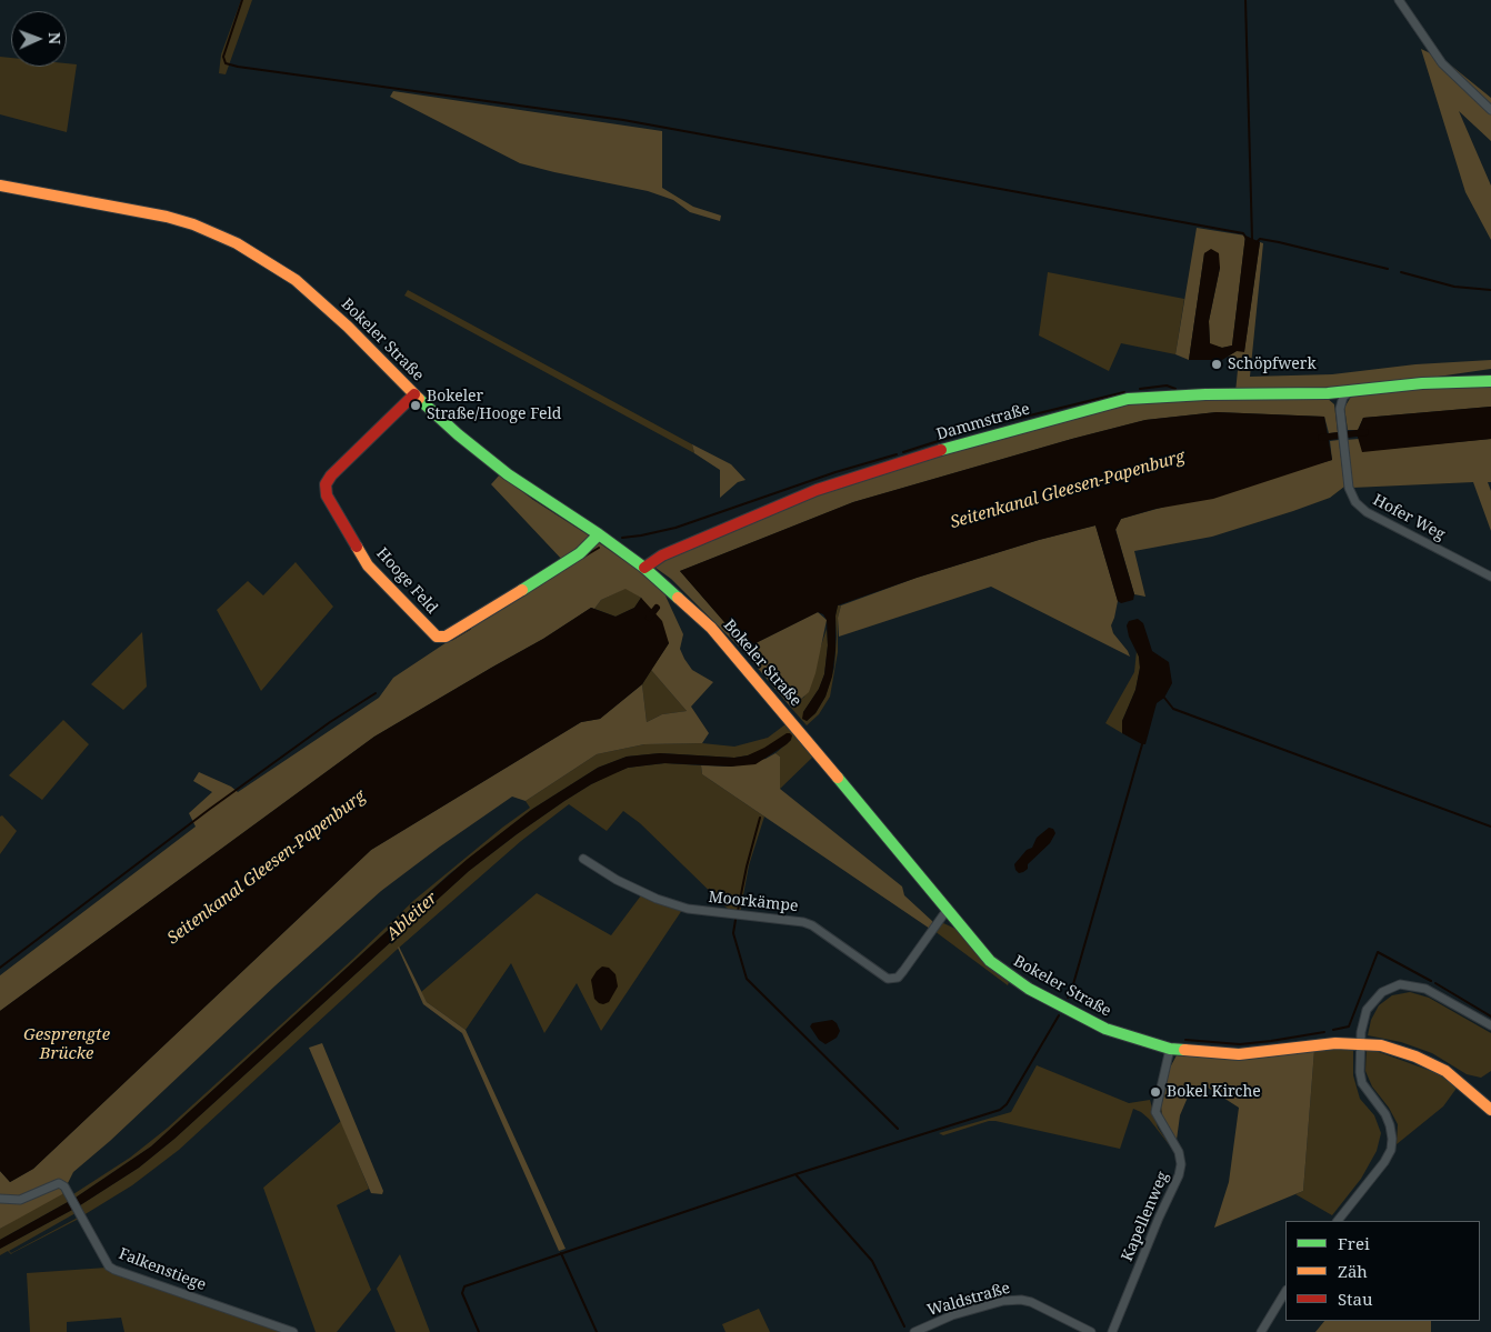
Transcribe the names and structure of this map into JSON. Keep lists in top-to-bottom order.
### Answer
{
  "streets": {
    "street": [
      "Bokeler Straße",
      "Dammstraße",
      "Hofer Weg",
      "Hooge Feld",
      "Moorkämpe",
      "Kapellenweg",
      "Falkenstiege",
      "Waldstraße"
    ]
  },
  "crossings": [
    ["Bokeler Straße", "Dammstraße"],
    ["Bokeler Straße", "Hooge Feld"],
    ["Bokeler Straße", "Moorkämpe"],
    ["Bokeler Straße", "Kapellenweg"],
    ["Dammstraße", "Hofer Weg"]
  ],
  "water": ["Seitenkanal Gleesen-Papenburg", "Ableiter", "Gesprengte Brücke"],
  "places": ["Schöpfwerk", "Bokeler Straße/Hooge Feld", "Bokel Kirche"],
  "legend": ["Frei", "Zäh", "Stau"],
  "north": "right"
}
